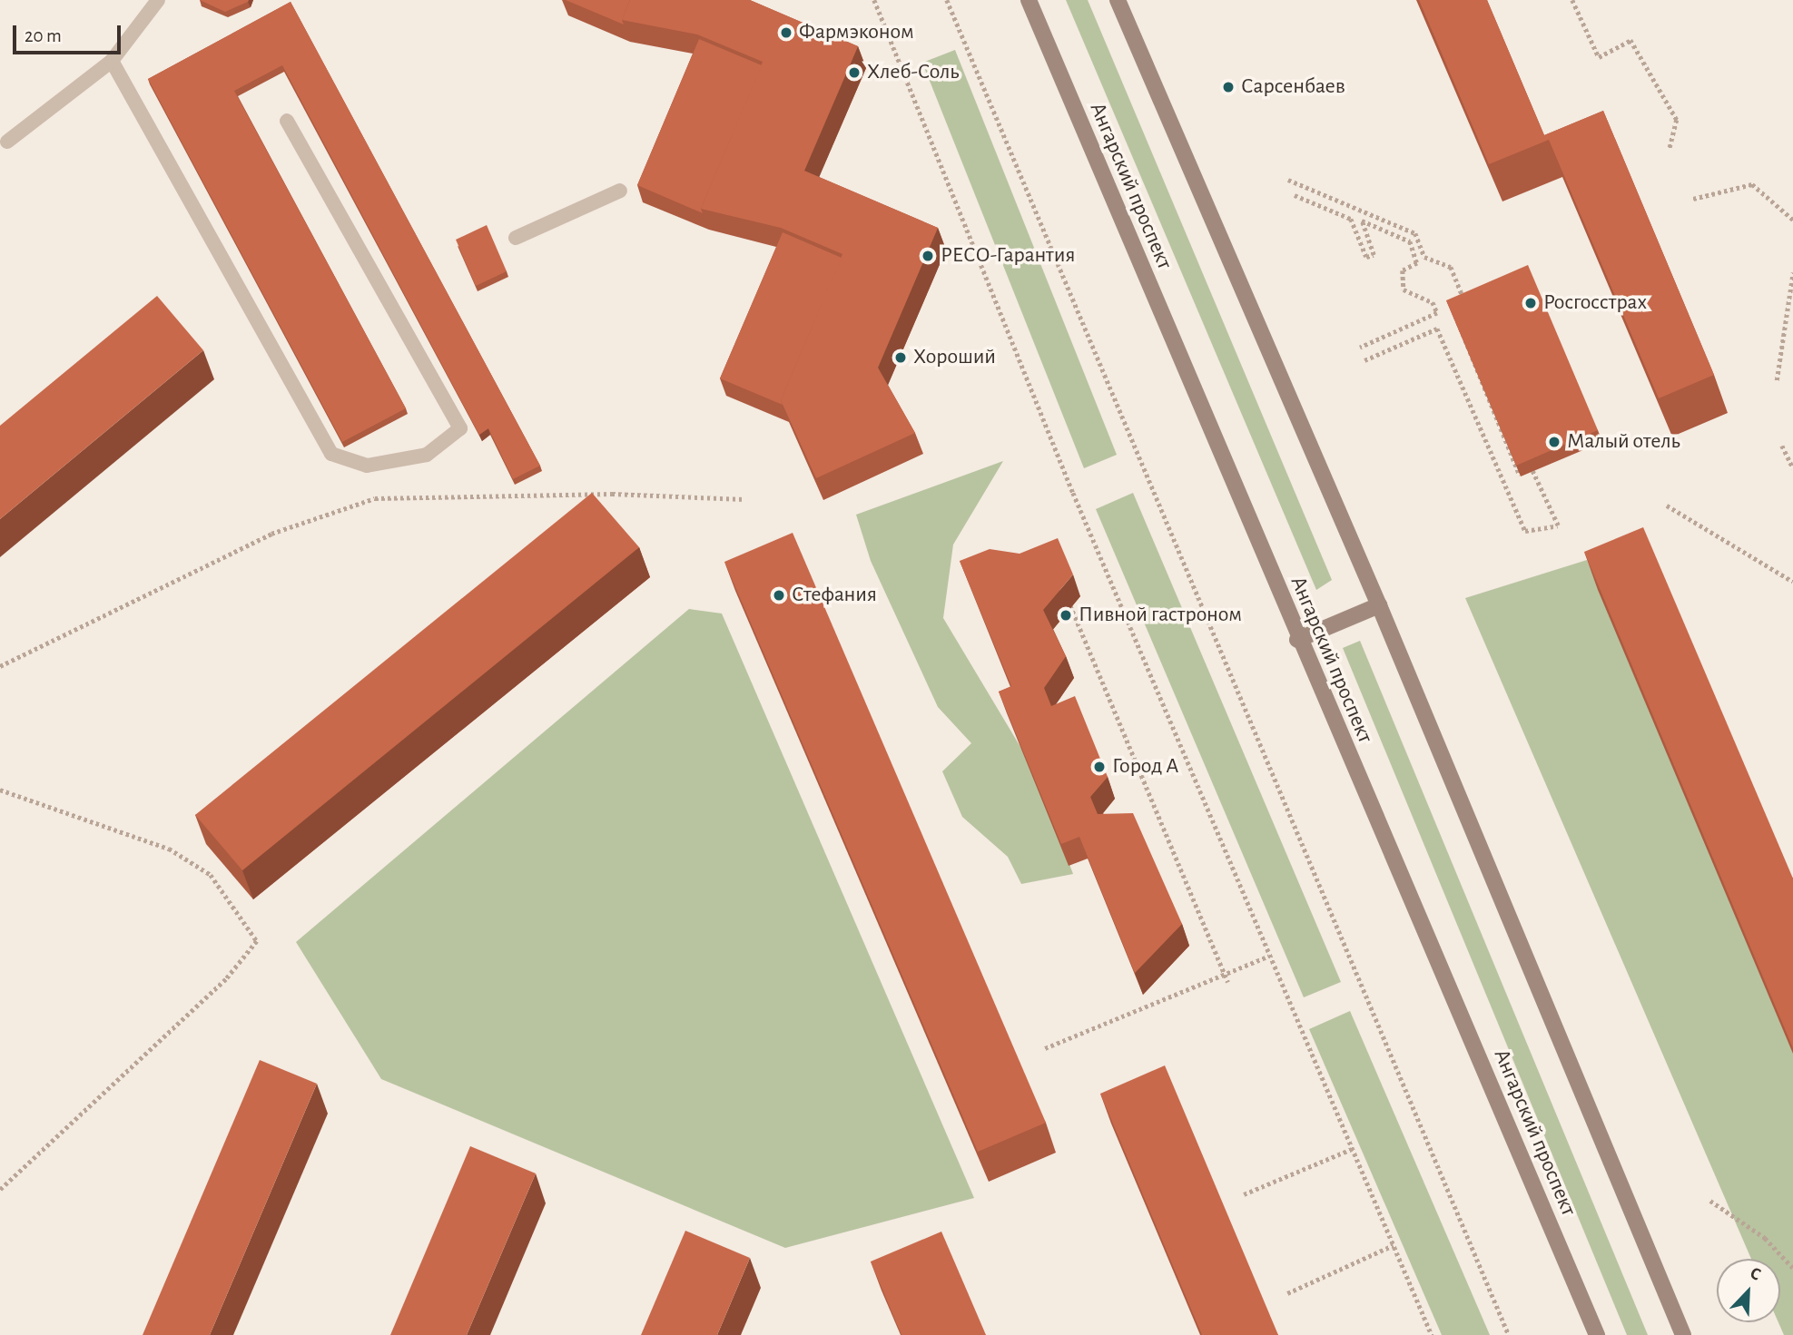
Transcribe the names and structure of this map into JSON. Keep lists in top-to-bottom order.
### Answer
{
  "streets": {
    "street": ["Ангарский проспект"]
  },
  "places": [
    "Фармэконом",
    "Хлеб-Соль",
    "Сарсенбаев",
    "РЕСО-Гарантия",
    "Росгосстрах",
    "Хороший",
    "Малый отель",
    "Стефания",
    "Пивной гастроном",
    "Город А"
  ],
  "scale_bar": "20 m",
  "north": "top right"
}
